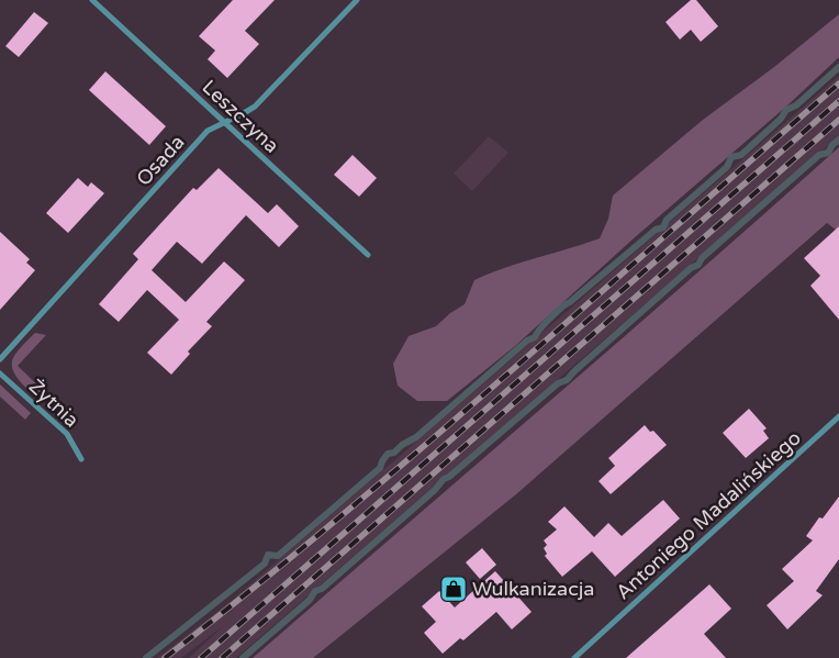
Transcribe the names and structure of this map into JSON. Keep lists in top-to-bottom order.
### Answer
{
  "streets": {
    "street": [
      "Leszczyna",
      "Osada",
      "Żytnia",
      "Antoniego Madalińskiego"
    ]
  },
  "crossings": [
    ["Leszczyna", "Osada"]
  ],
  "places": {
    "shop": ["Wulkanizacja"]
  }
}
